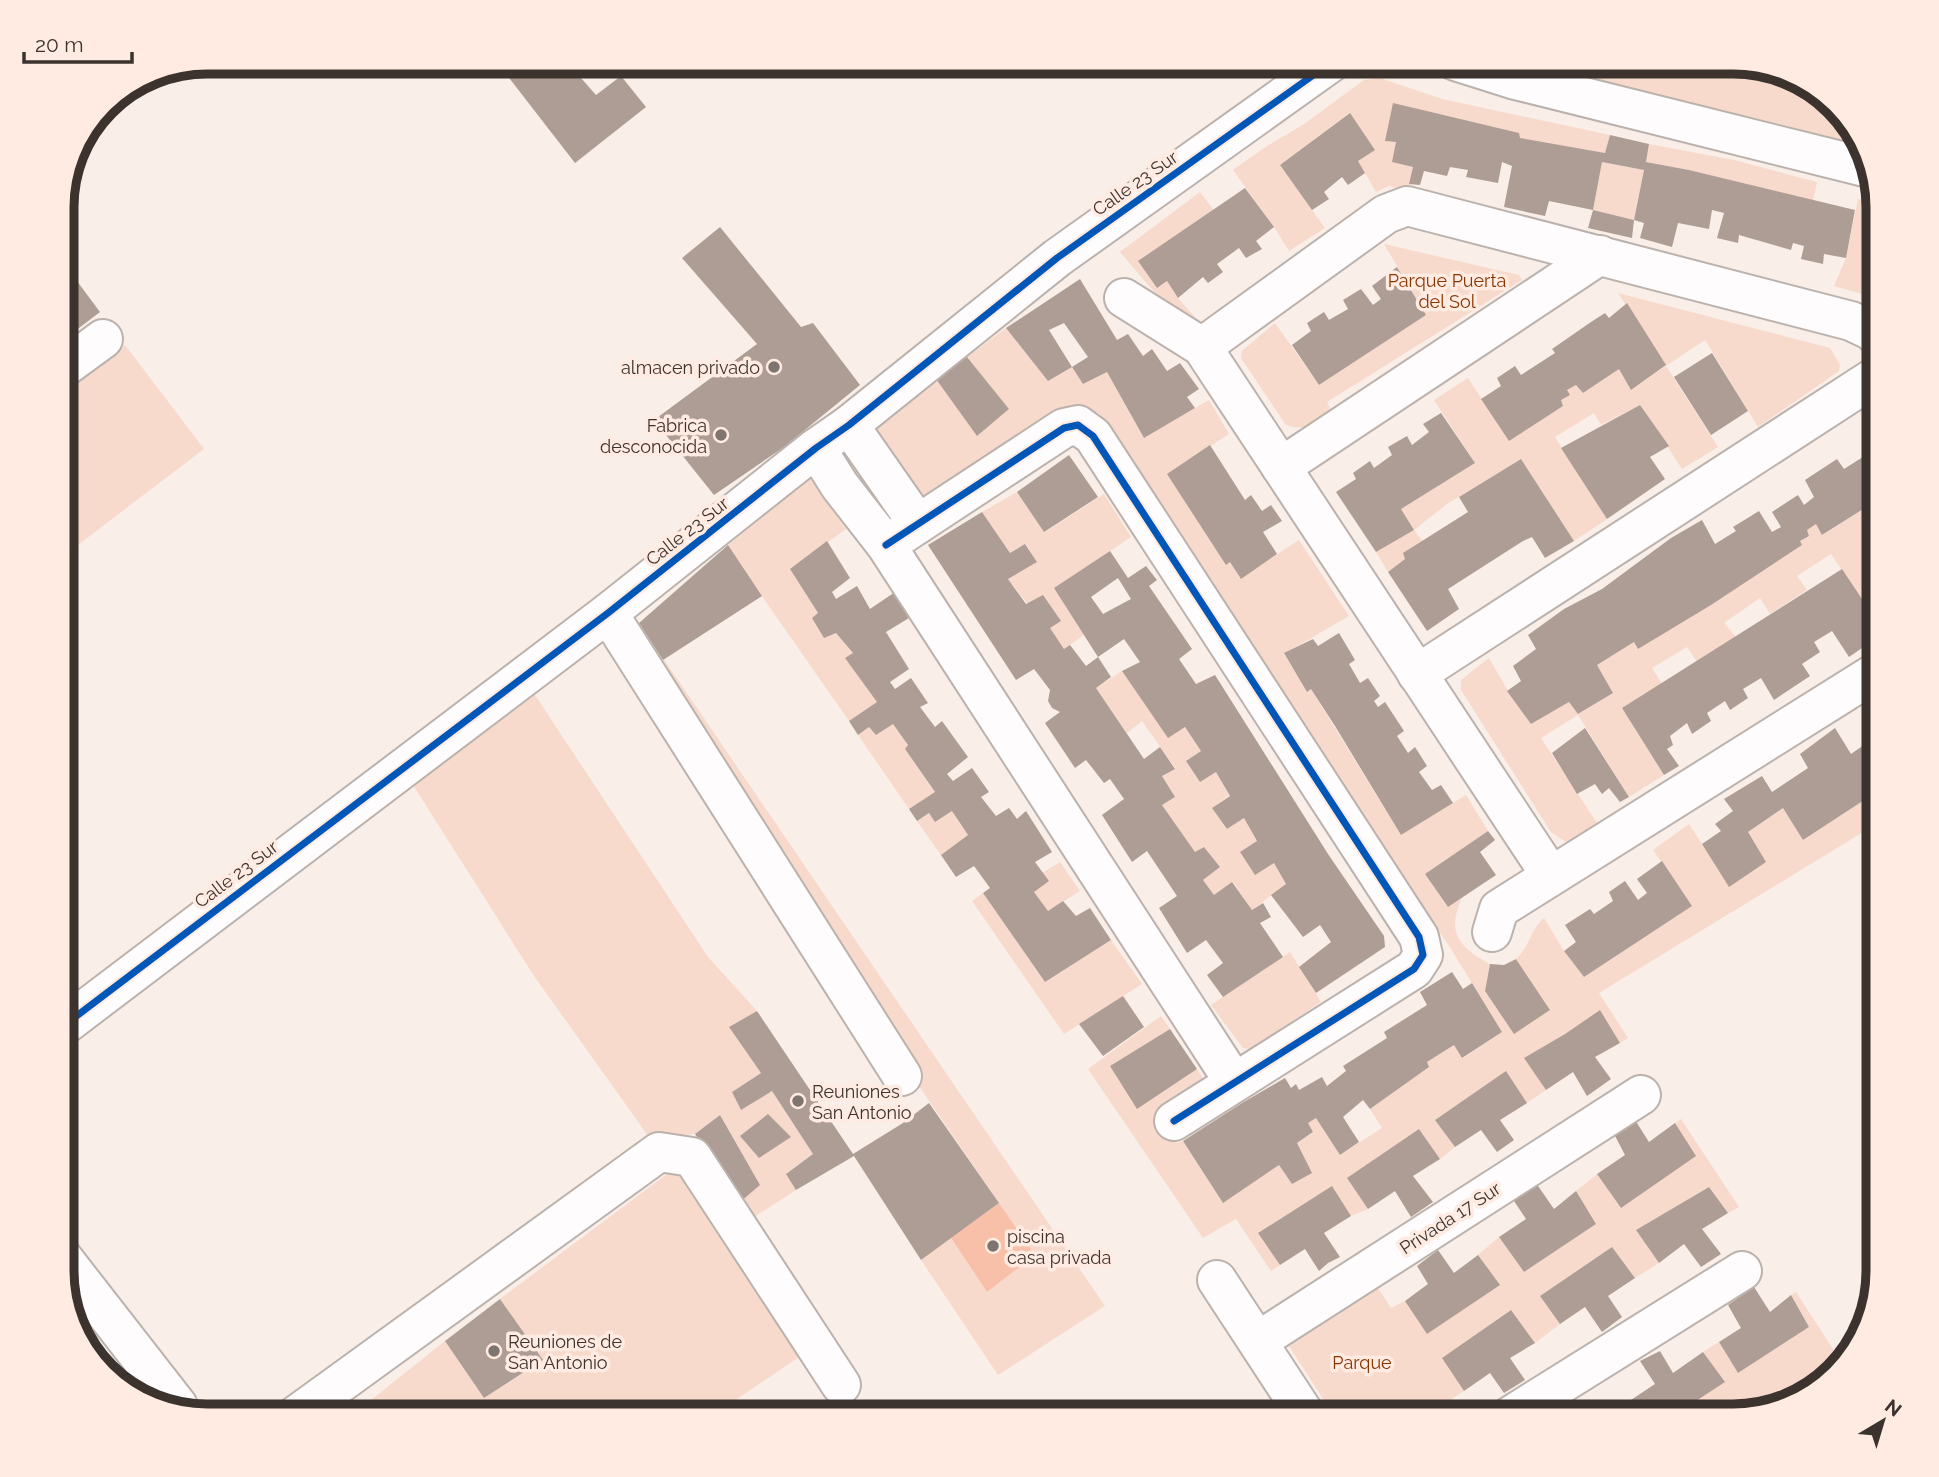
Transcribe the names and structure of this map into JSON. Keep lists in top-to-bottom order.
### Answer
{
  "streets": {
    "street": ["Calle 23 Sur", "Privada 17 Sur"]
  },
  "parks": ["Parque Puerta del Sol", "Parque"],
  "places": [
    "almacen privado",
    "Fabrica desconocida",
    "Reuniones San Antonio",
    "piscina casa privada",
    "Reuniones de San Antonio"
  ],
  "scale_bar": "20 m",
  "north": "top right"
}
